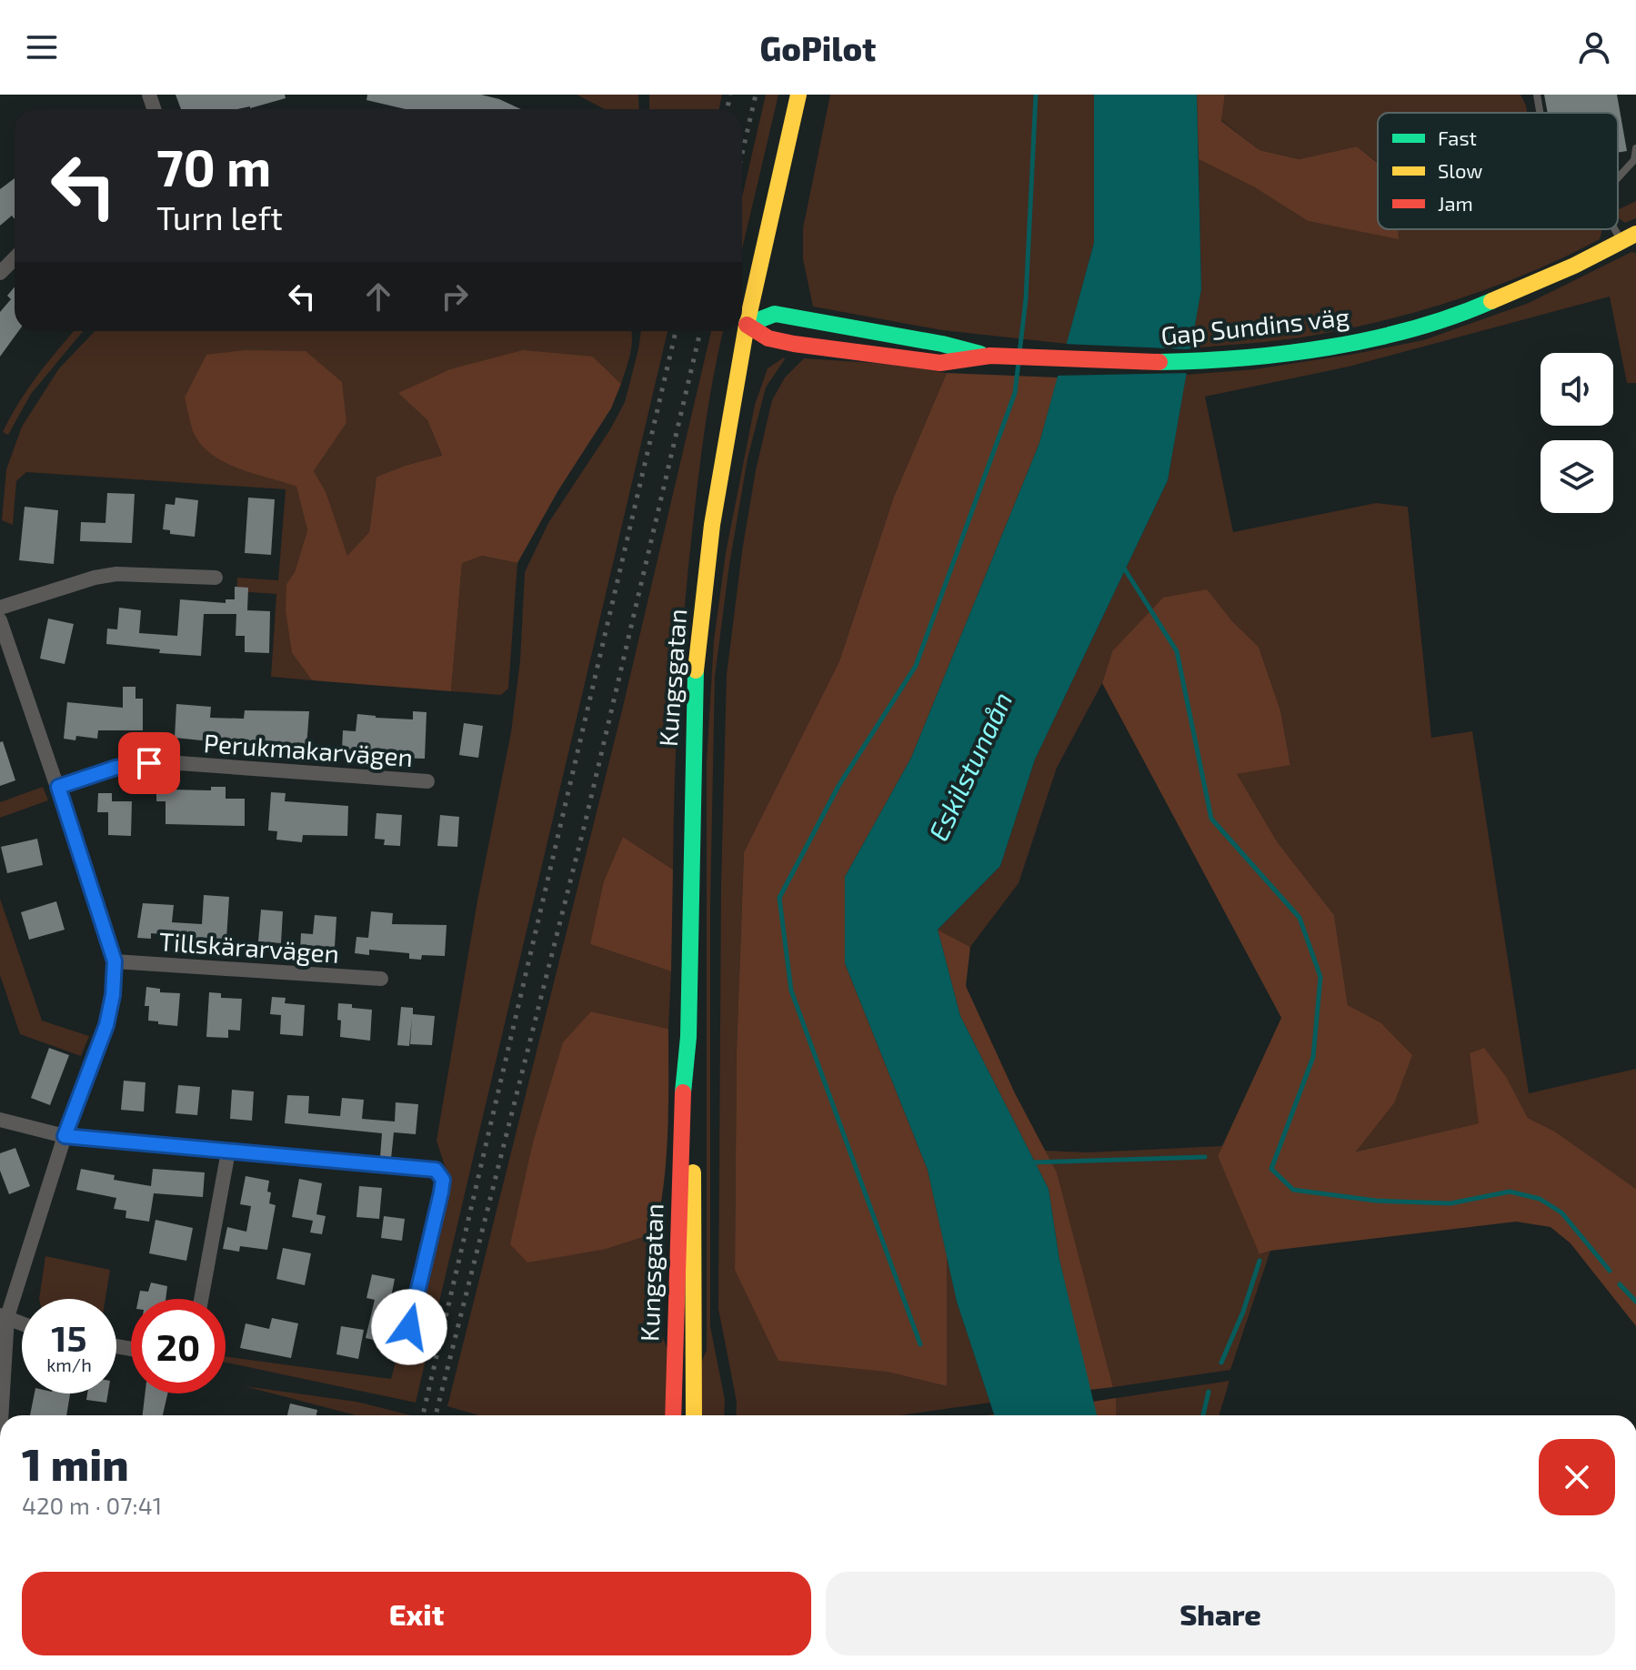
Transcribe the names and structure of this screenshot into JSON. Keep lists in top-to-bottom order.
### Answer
{
  "streets": {
    "main road": ["Gap Sundins väg", "Kungsgatan"],
    "street": ["Perukmakarvägen", "Tillskärarvägen"]
  },
  "crossings": [
    ["Gap Sundins väg", "Kungsgatan"]
  ],
  "water": ["Eskilstunaån"],
  "legend": ["Fast", "Slow", "Jam"],
  "page": {
    "header": "GoPilot",
    "turn": ["70 m", "Turn left"],
    "speed": "15 km/h",
    "limit": "20",
    "heading": ["1 min", "420 m · 07:41"],
    "buttons": ["Exit", "Share"]
  }
}
